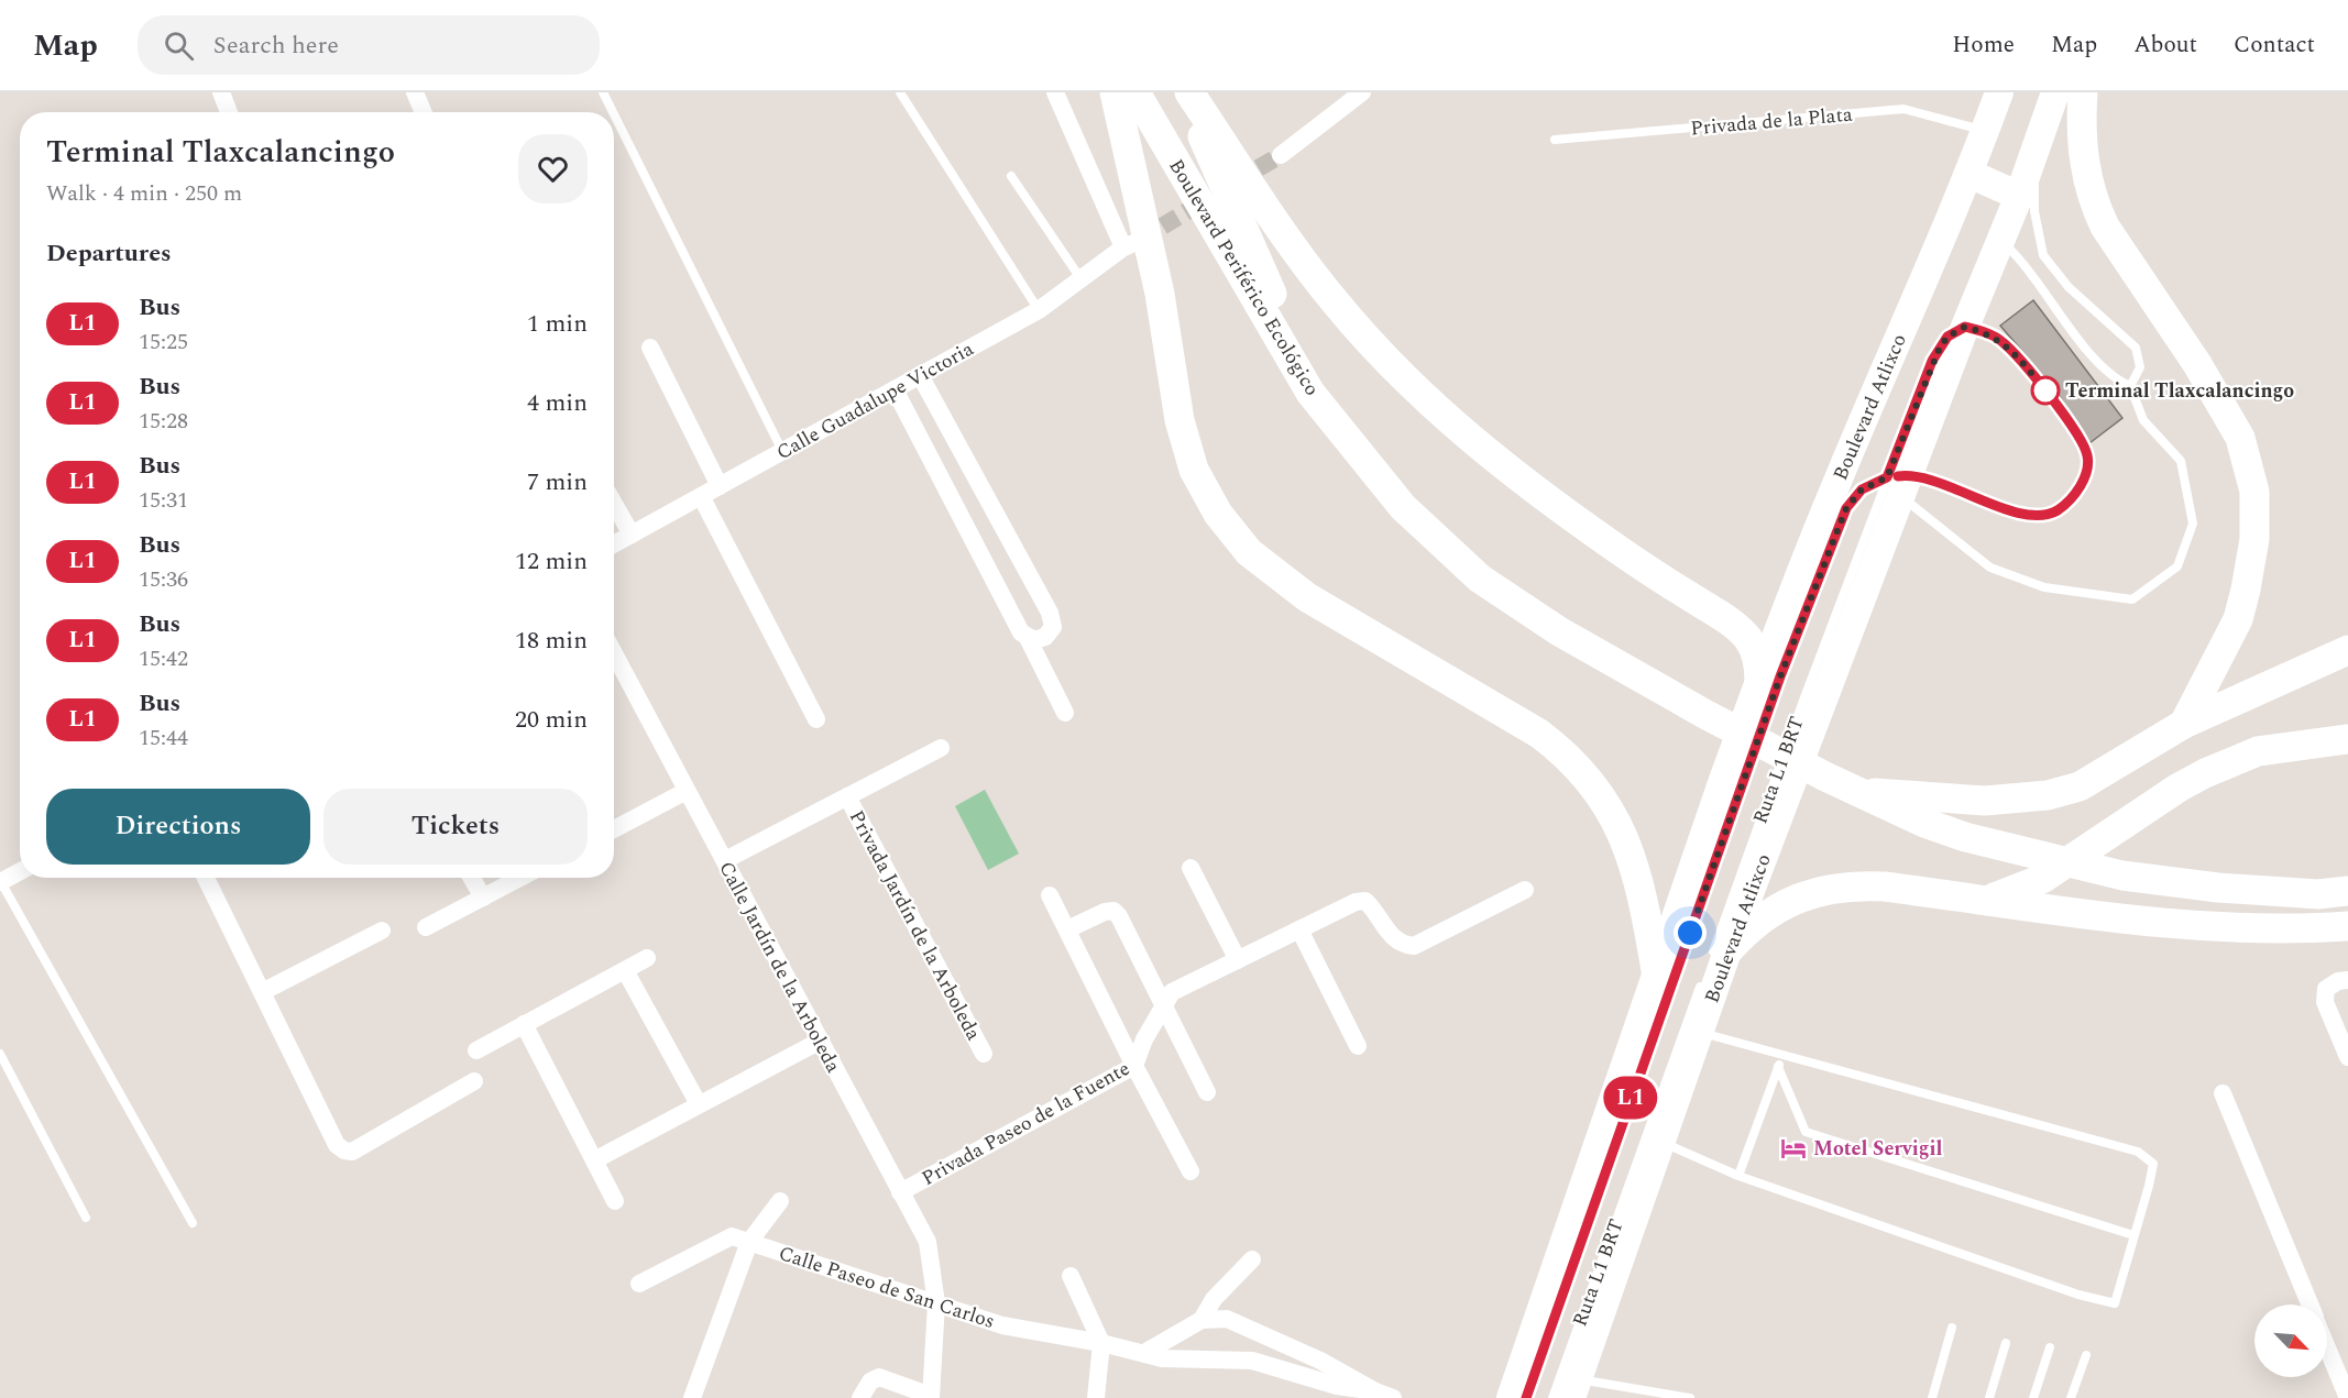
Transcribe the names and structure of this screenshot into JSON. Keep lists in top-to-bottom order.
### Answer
{
  "streets": {
    "highway": ["Boulevard Periférico Ecológico"],
    "main road": ["Boulevard Atlixco"],
    "street": [
      "Calle Guadalupe Victoria",
      "Privada Jardín de la Arboleda",
      "Calle Jardín de la Arboleda",
      "Privada Paseo de la Fuente",
      "Calle Paseo de San Carlos"
    ],
    "lane": ["Privada de la Plata", "Ruta L1 BRT"]
  },
  "crossings": [
    ["Privada de la Plata", "Boulevard Atlixco"],
    ["Boulevard Atlixco", "Ruta L1 BRT"],
    ["Privada Jardín de la Arboleda", "Calle Jardín de la Arboleda"],
    ["Calle Jardín de la Arboleda", "Privada Paseo de la Fuente"],
    ["Calle Jardín de la Arboleda", "Calle Paseo de San Carlos"]
  ],
  "places": {
    "other": ["Terminal Tlaxcalancingo"],
    "hotel": ["Motel Servigil"]
  },
  "lines": ["bus line L1"],
  "north": "bottom right",
  "page": {
    "header": "Map",
    "search": "Search here",
    "nav": [
      "Home",
      "Map",
      "About",
      "Contact"
    ],
    "on_map": "L1",
    "heading": [
      ["Terminal Tlaxcalancingo", "Walk · 4 min · 250 m"],
      "Departures"
    ],
    "list": [
      {
        "mark": "L1",
        "name": "Bus",
        "note": "15:25",
        "value": "1 min"
      },
      {
        "mark": "L1",
        "name": "Bus",
        "note": "15:28",
        "value": "4 min"
      },
      {
        "mark": "L1",
        "name": "Bus",
        "note": "15:31",
        "value": "7 min"
      },
      {
        "mark": "L1",
        "name": "Bus",
        "note": "15:36",
        "value": "12 min"
      },
      {
        "mark": "L1",
        "name": "Bus",
        "note": "15:42",
        "value": "18 min"
      },
      {
        "mark": "L1",
        "name": "Bus",
        "note": "15:44",
        "value": "20 min"
      }
    ],
    "buttons": ["Directions", "Tickets"]
  }
}
